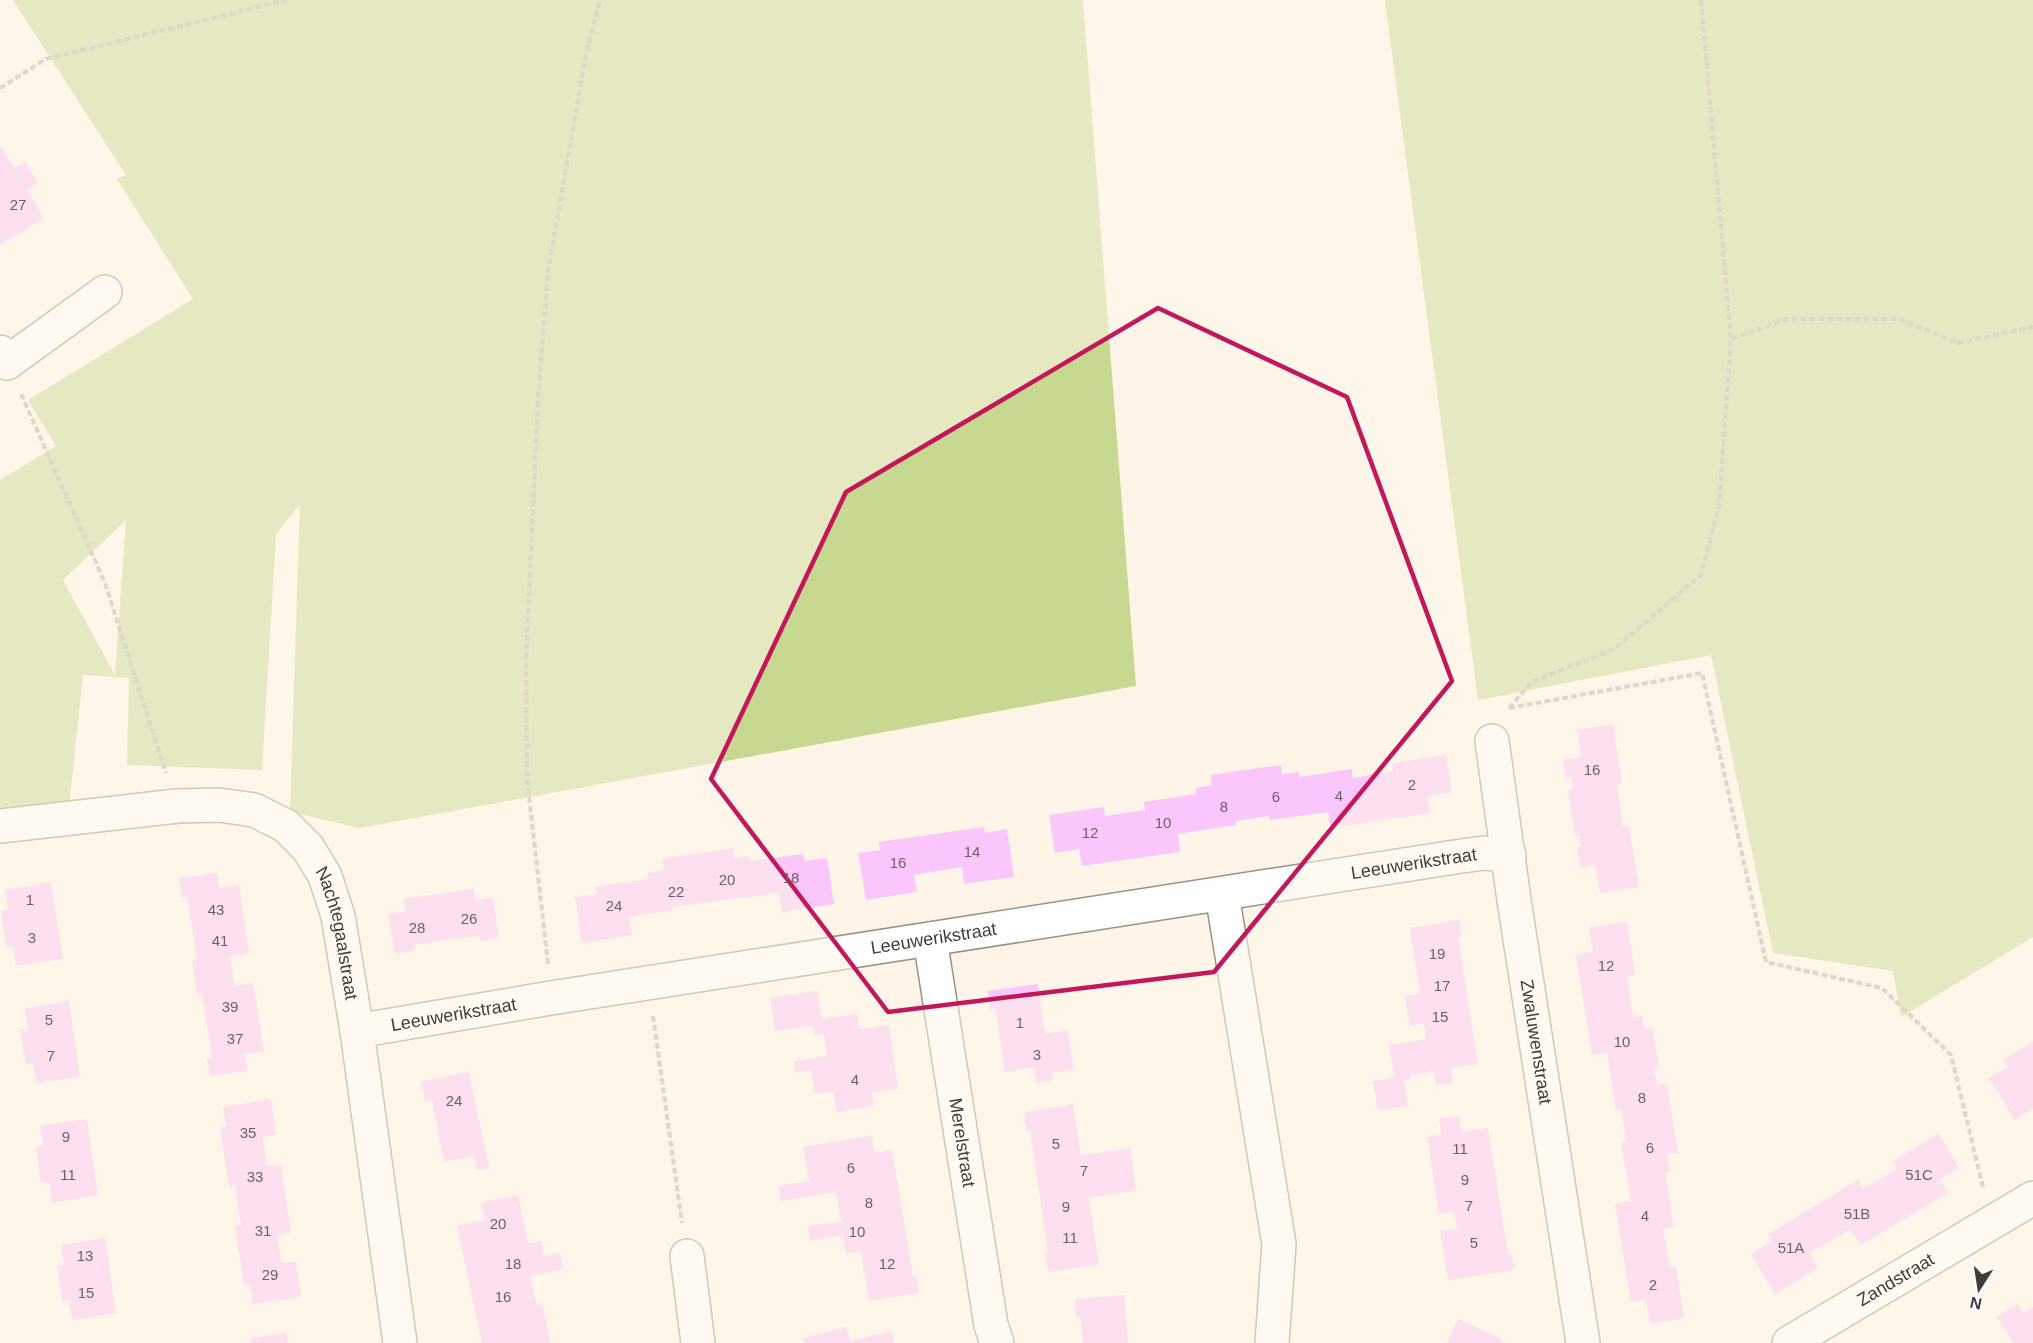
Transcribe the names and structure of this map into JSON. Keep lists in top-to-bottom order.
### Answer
{
  "streets": {
    "street": [
      "Leeuwerikstraat",
      "Nachtegaalstraat",
      "Zwaluwenstraat",
      "Merelstraat",
      "Zandstraat"
    ]
  },
  "crossings": [
    ["Leeuwerikstraat", "Nachtegaalstraat"],
    ["Leeuwerikstraat", "Zwaluwenstraat"],
    ["Leeuwerikstraat", "Merelstraat"]
  ],
  "house_numbers": [
    "27",
    "16",
    "2",
    "4",
    "6",
    "8",
    "10",
    "12",
    "14",
    "16",
    "18",
    "20",
    "22",
    "1",
    "24",
    "43",
    "26",
    "28",
    "3",
    "41",
    "19",
    "12",
    "17",
    "39",
    "15",
    "5",
    "1",
    "37",
    "10",
    "3",
    "7",
    "4",
    "8",
    "24",
    "35",
    "9",
    "5",
    "6",
    "11",
    "6",
    "7",
    "11",
    "51C",
    "33",
    "9",
    "8",
    "7",
    "9",
    "51B",
    "4",
    "20",
    "31",
    "10",
    "11",
    "5",
    "51A",
    "13",
    "18",
    "12",
    "29",
    "2",
    "15",
    "16"
  ],
  "north": "bottom"
}
